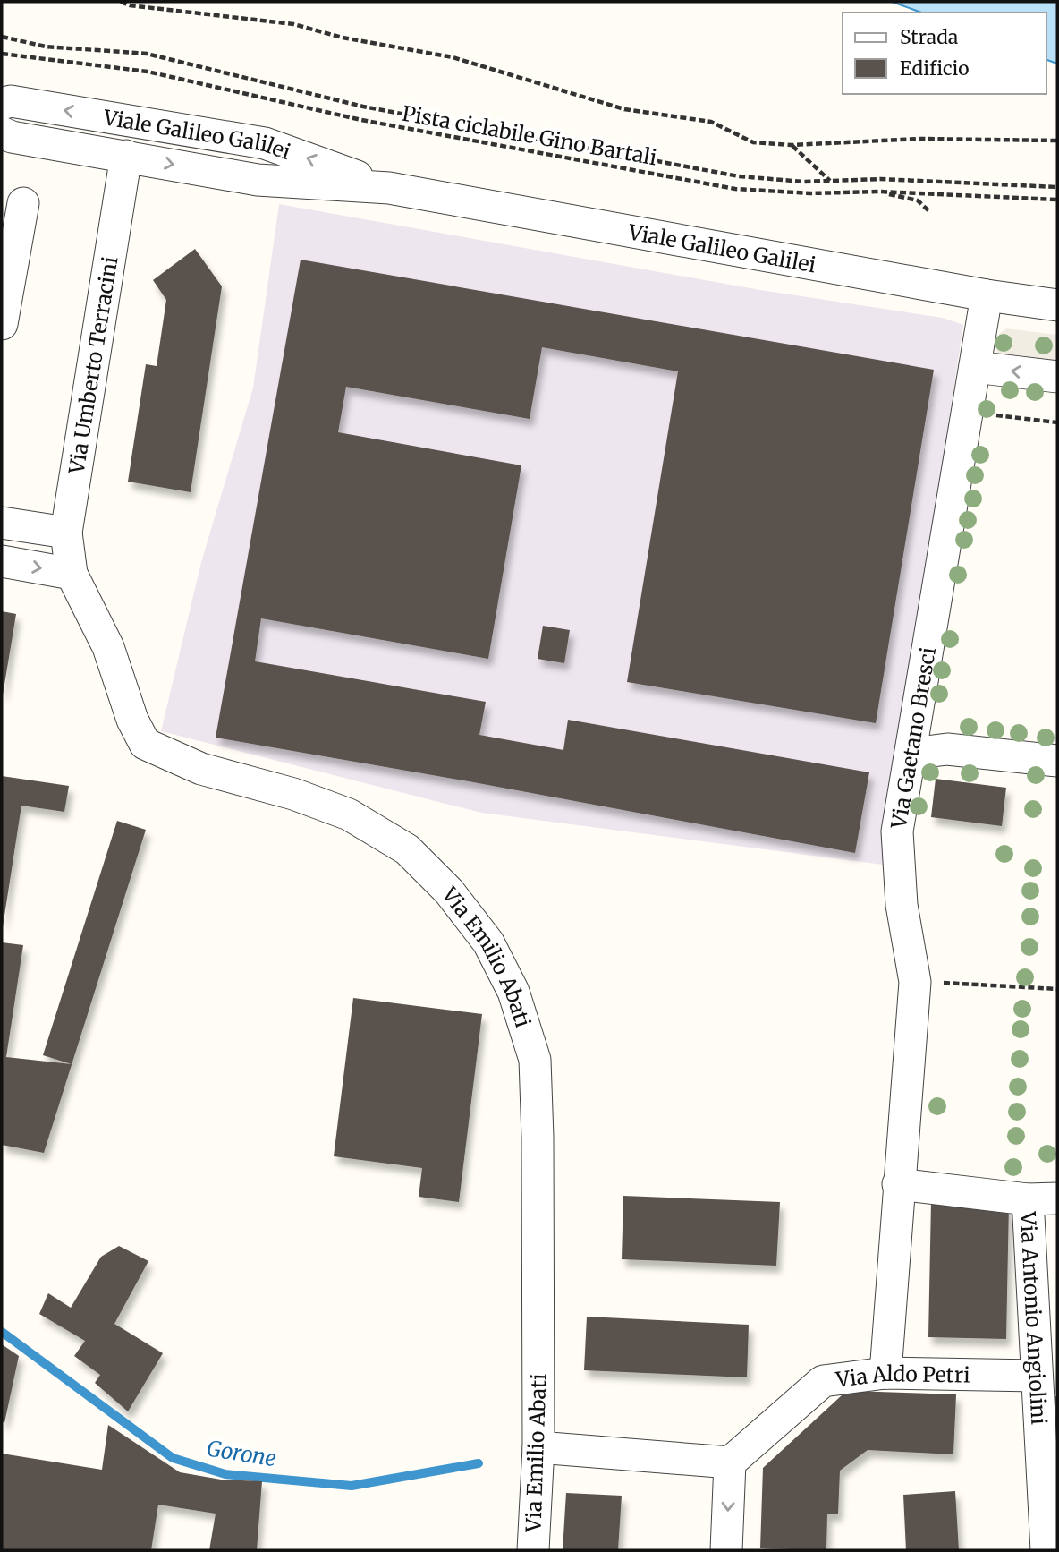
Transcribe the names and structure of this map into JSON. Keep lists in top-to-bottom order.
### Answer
{
  "streets": {
    "street": [
      "Viale Galileo Galilei",
      "Via Umberto Terracini",
      "Via Gaetano Bresci",
      "Via Emilio Abati",
      "Via Antonio Angiolini",
      "Via Aldo Petri"
    ],
    "path": ["Pista ciclabile Gino Bartali"]
  },
  "crossings": [
    ["Viale Galileo Galilei", "Via Umberto Terracini"],
    ["Viale Galileo Galilei", "Via Gaetano Bresci"],
    ["Via Umberto Terracini", "Via Emilio Abati"],
    ["Via Gaetano Bresci", "Via Aldo Petri"],
    ["Via Antonio Angiolini", "Via Aldo Petri"]
  ],
  "water": ["Gorone"],
  "legend": ["Strada", "Edificio"]
}
